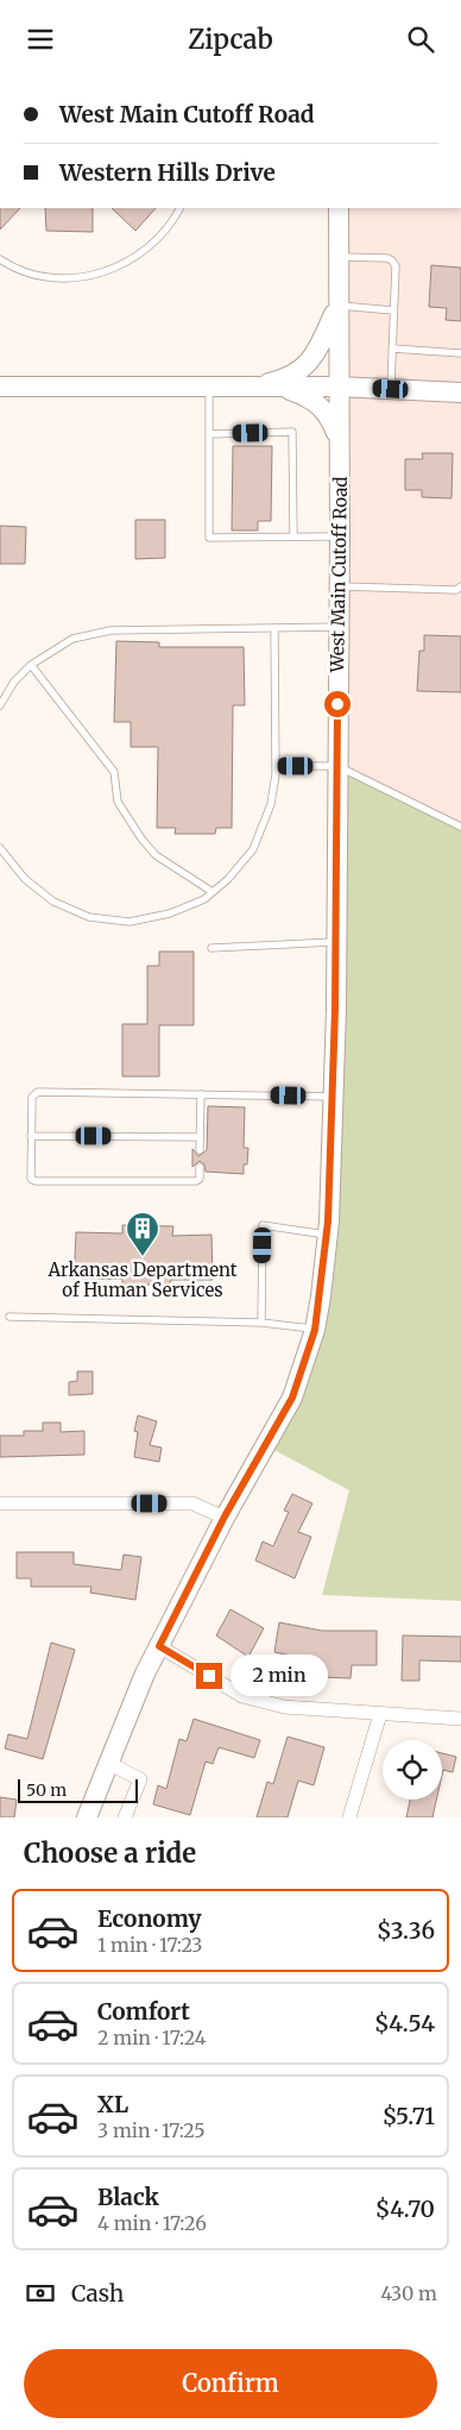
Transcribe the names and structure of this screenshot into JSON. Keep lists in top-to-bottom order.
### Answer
{
  "streets": {
    "main road": ["West Main Cutoff Road"]
  },
  "places": {
    "building": ["Arkansas Department of Human Services"]
  },
  "scale_bar": "50 m",
  "page": {
    "header": "Zipcab",
    "banner": ["West Main Cutoff Road", "Western Hills Drive"],
    "bubble": "2 min",
    "scale": "50 m",
    "heading": "Choose a ride",
    "list": [
      {
        "name": "Economy",
        "note": "1 min · 17:23",
        "value": "$3.36"
      },
      {
        "name": "Comfort",
        "note": "2 min · 17:24",
        "value": "$4.54"
      },
      {
        "name": "XL",
        "note": "3 min · 17:25",
        "value": "$5.71"
      },
      {
        "name": "Black",
        "note": "4 min · 17:26",
        "value": "$4.70"
      }
    ],
    "pay": ["Cash", "430 m"],
    "buttons": "Confirm"
  }
}
